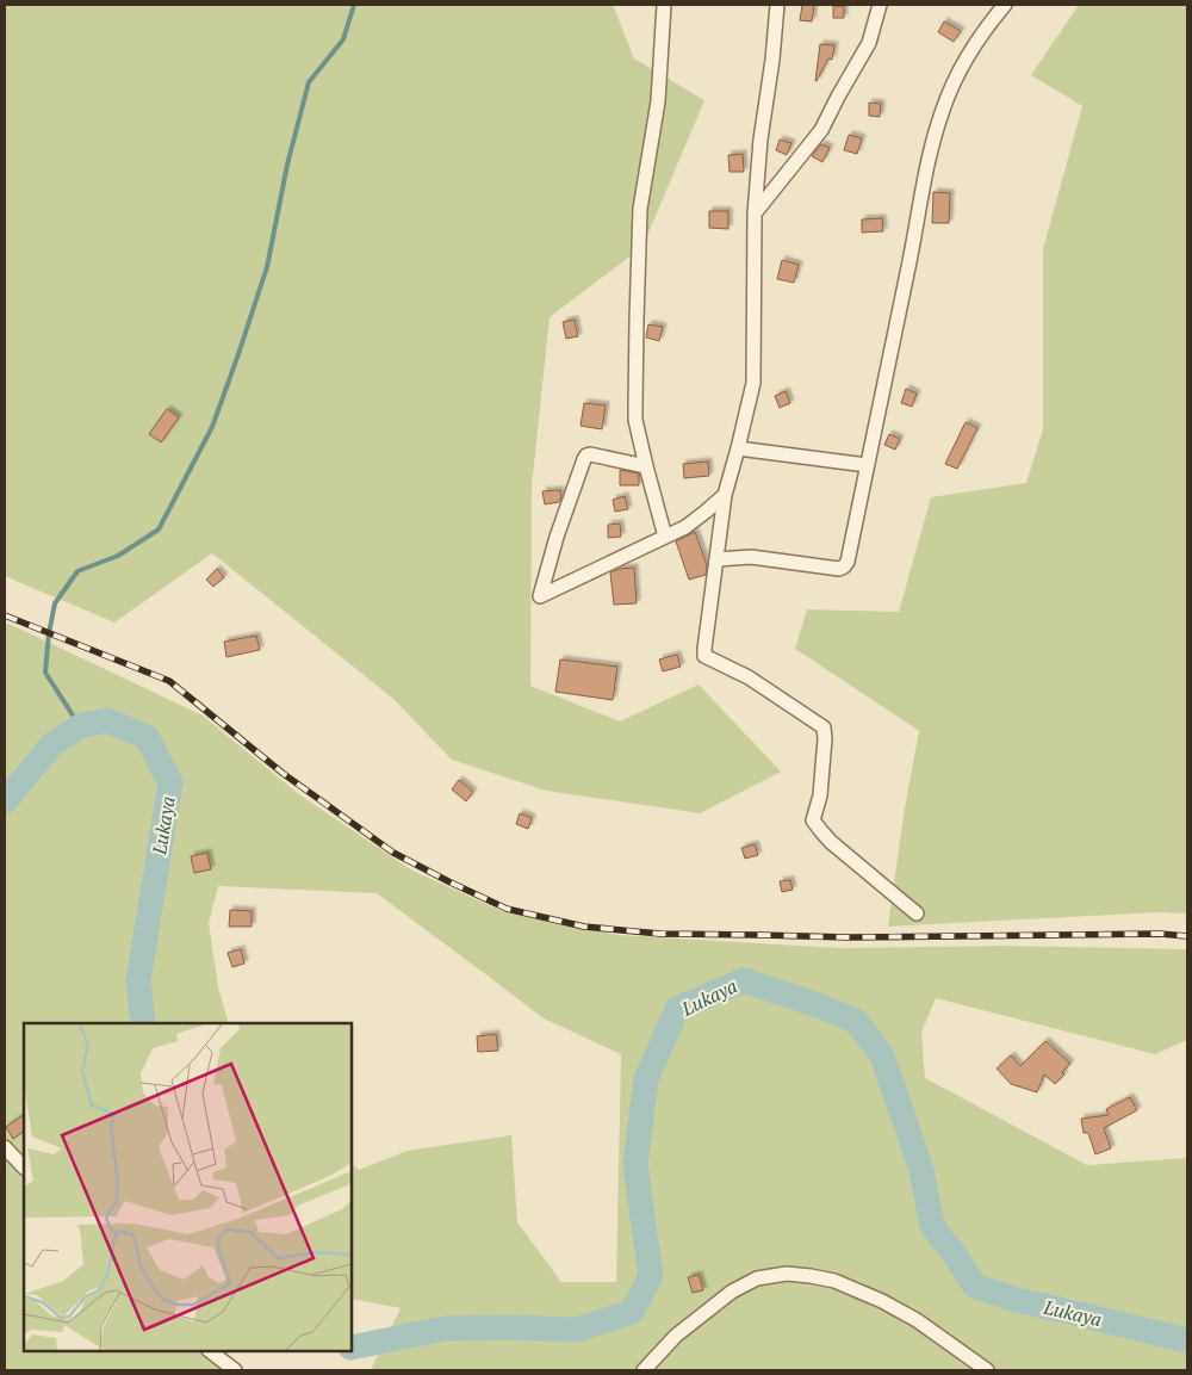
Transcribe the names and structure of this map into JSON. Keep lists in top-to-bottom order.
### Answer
{
  "water": ["Lukaya"]
}
